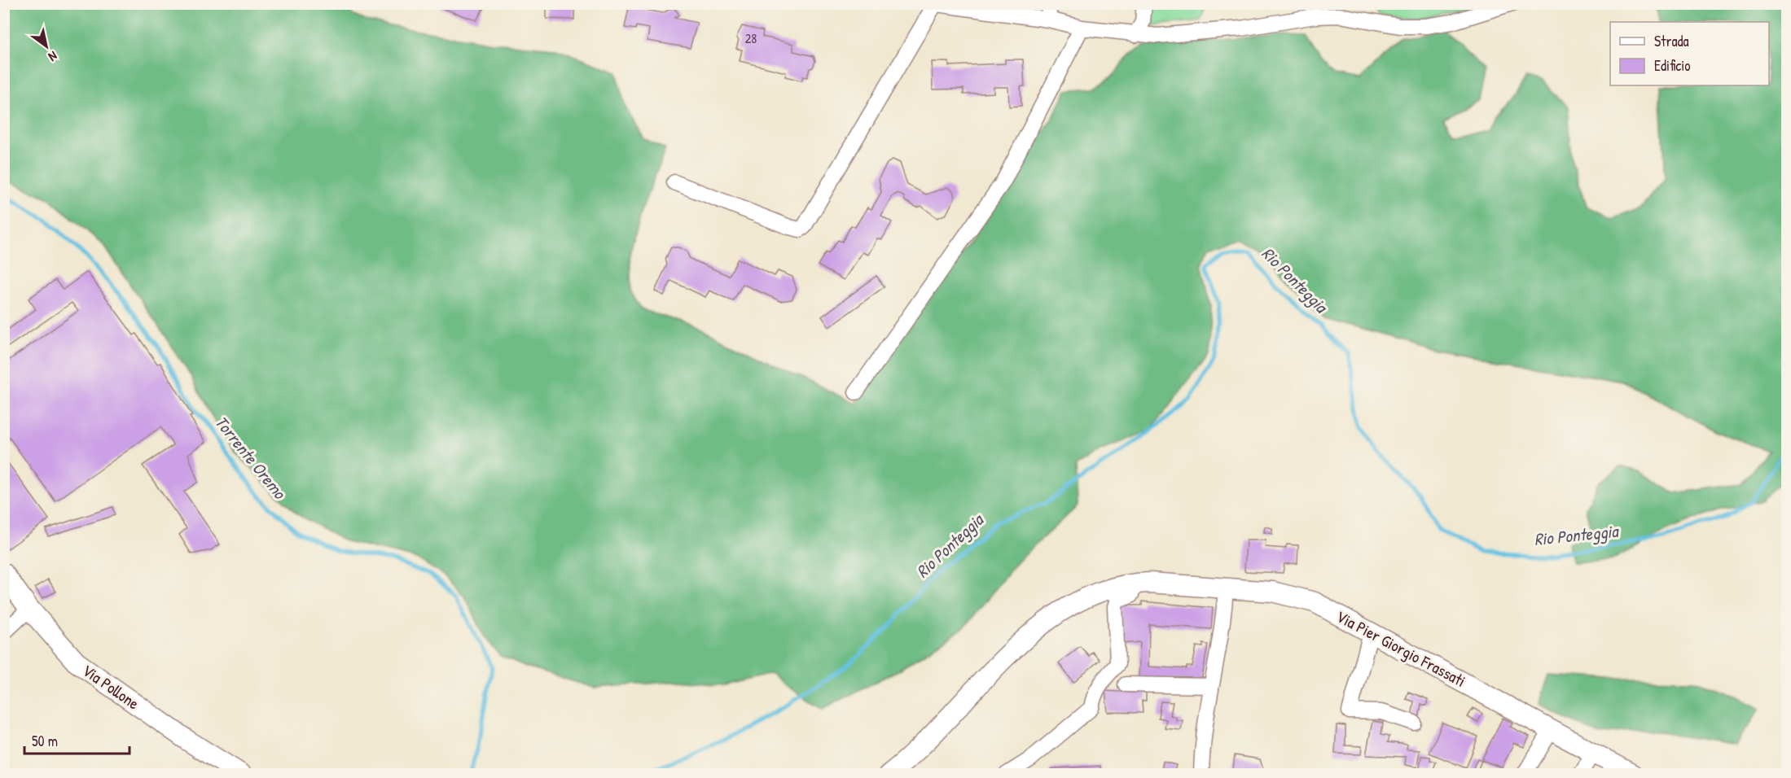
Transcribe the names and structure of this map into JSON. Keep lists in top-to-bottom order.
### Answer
{
  "streets": {
    "street": ["Via Pier Giorgio Frassati", "Via Pollone"]
  },
  "water": ["Rio Ponteggia", "Torrente Oremo"],
  "house_numbers": ["28"],
  "legend": ["Strada", "Edificio"],
  "scale_bar": "50 m",
  "north": "bottom right"
}
